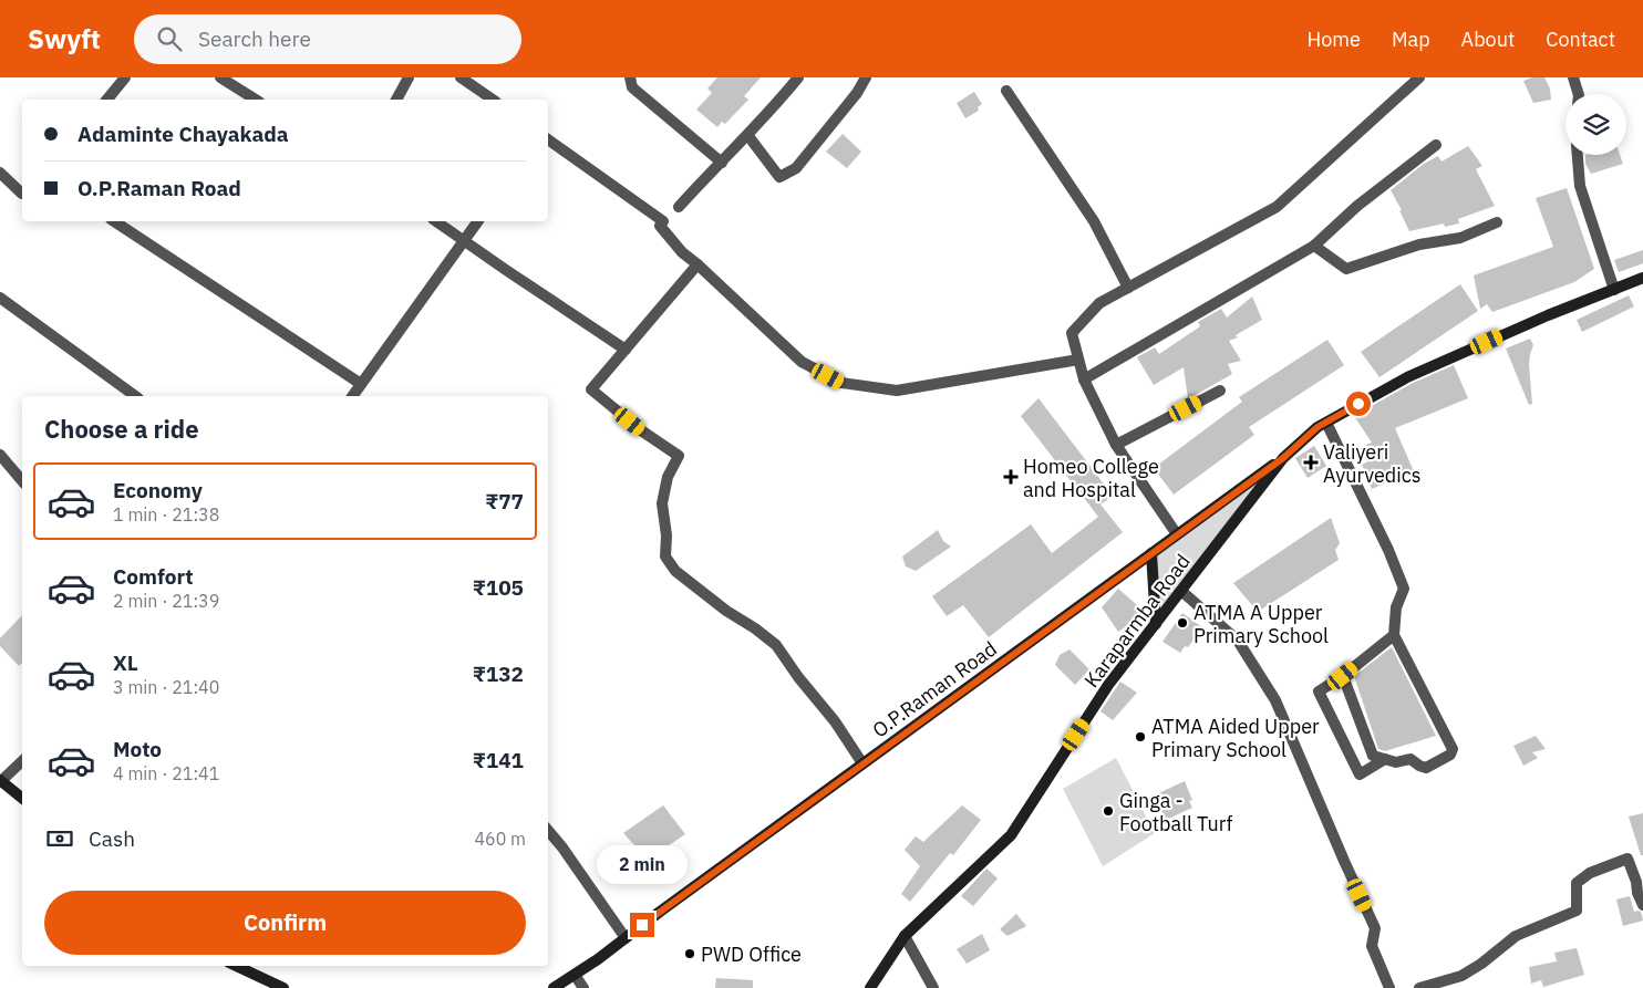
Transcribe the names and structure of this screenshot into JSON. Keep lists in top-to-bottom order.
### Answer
{
  "streets": {
    "main road": ["Karaparmba Road", "O.P.Raman Road"]
  },
  "crossings": [
    ["Karaparmba Road", "O.P.Raman Road"]
  ],
  "places": {
    "health": ["Valiyeri Ayurvedics", "Homeo College and Hospital"],
    "other": [
      "ATMA A Upper Primary School",
      "ATMA Aided Upper Primary School",
      "Ginga - Football Turf",
      "PWD Office"
    ]
  },
  "page": {
    "header": "Swyft",
    "search": "Search here",
    "nav": [
      "Home",
      "Map",
      "About",
      "Contact"
    ],
    "banner": ["Adaminte Chayakada", "O.P.Raman Road"],
    "heading": "Choose a ride",
    "list": [
      {
        "name": "Economy",
        "note": "1 min · 21:38",
        "value": "₹77"
      },
      {
        "name": "Comfort",
        "note": "2 min · 21:39",
        "value": "₹105"
      },
      {
        "name": "XL",
        "note": "3 min · 21:40",
        "value": "₹132"
      },
      {
        "name": "Moto",
        "note": "4 min · 21:41",
        "value": "₹141"
      }
    ],
    "pay": ["Cash", "460 m"],
    "bubble": "2 min",
    "buttons": "Confirm"
  }
}
